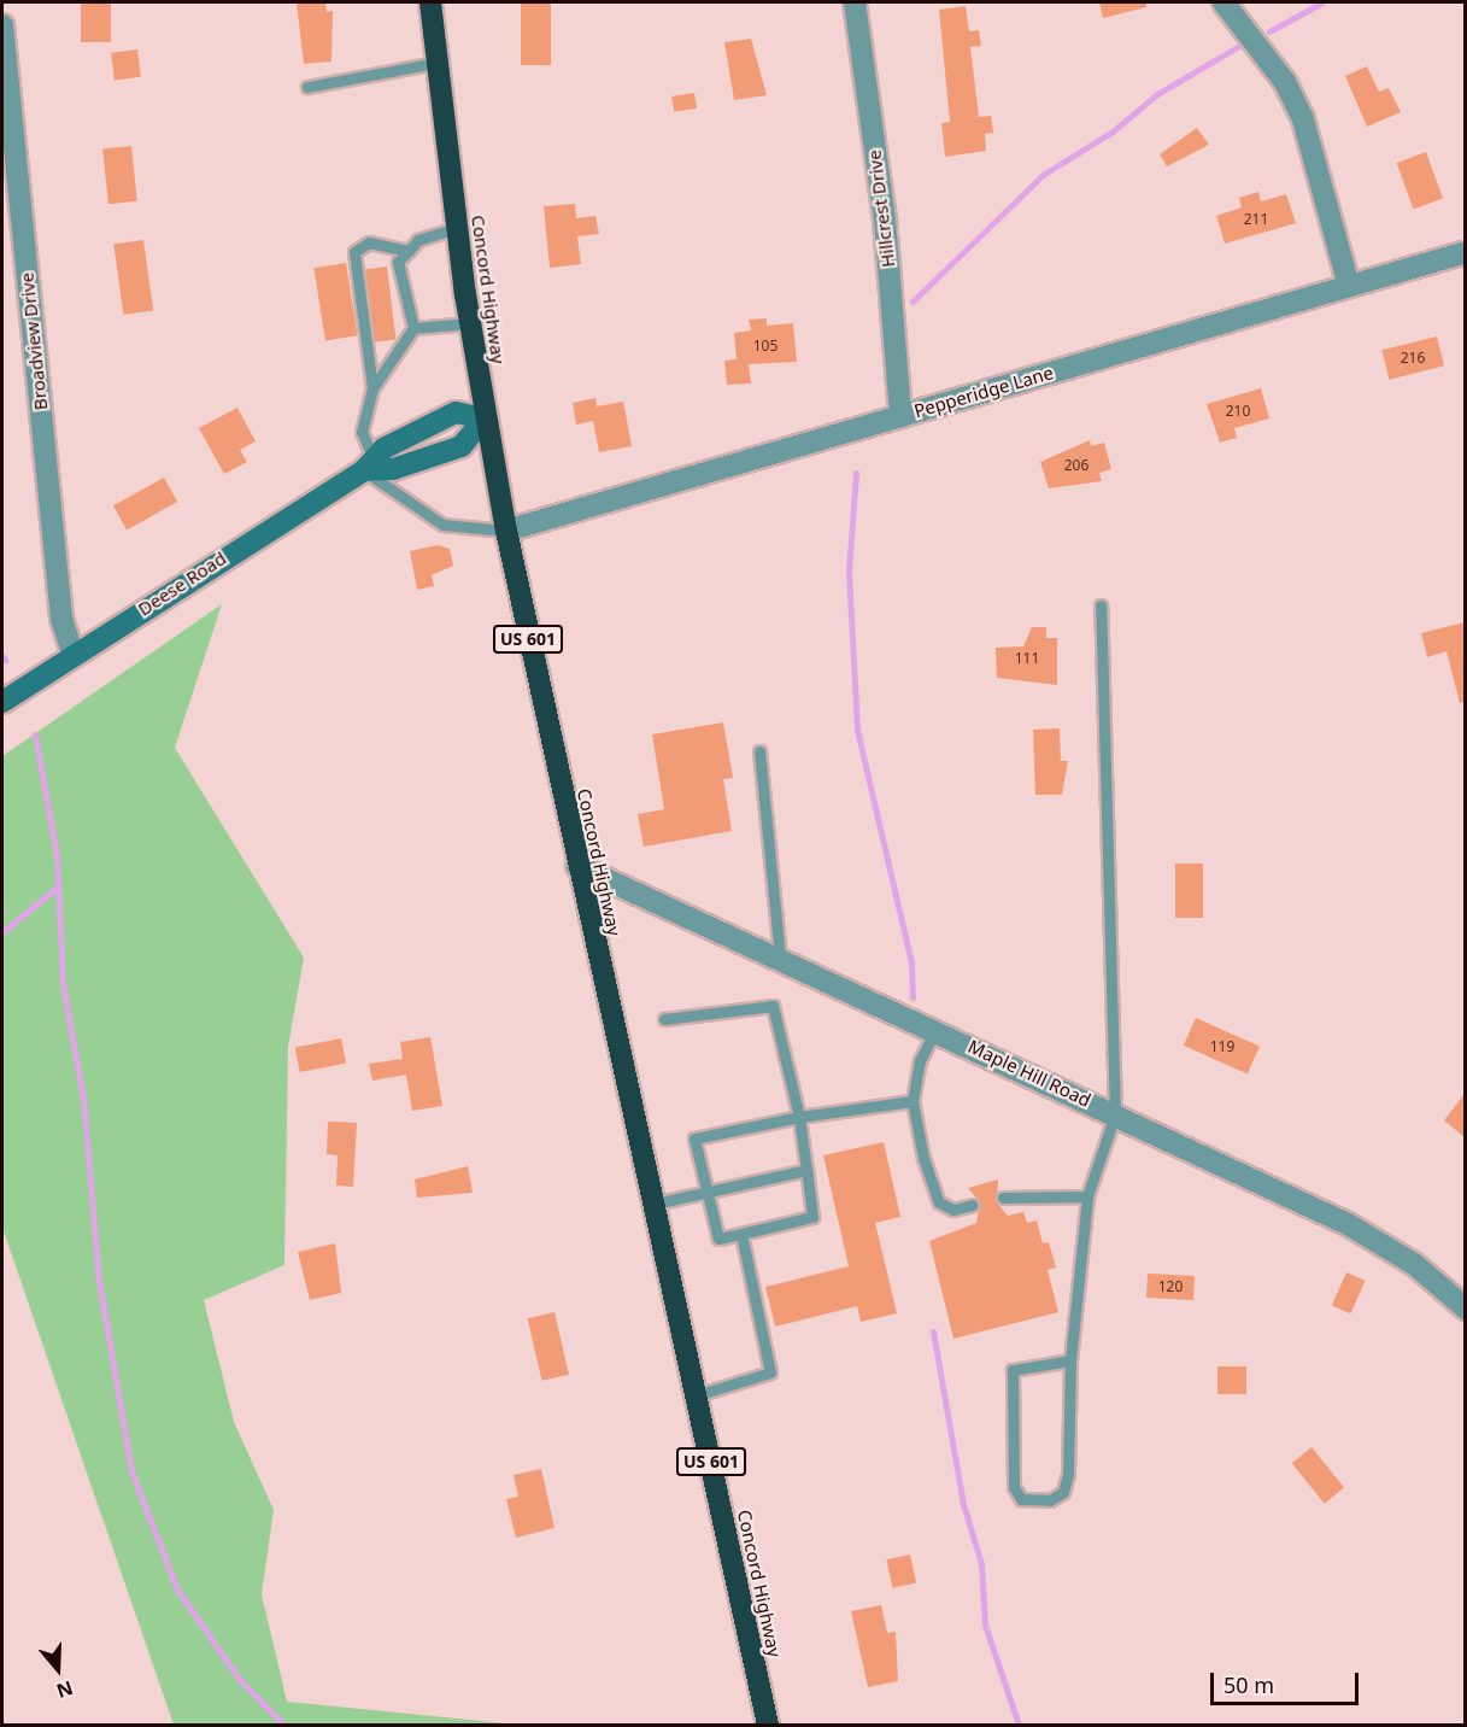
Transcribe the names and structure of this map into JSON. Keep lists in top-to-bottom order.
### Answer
{
  "streets": {
    "highway": ["Concord Highway", "US 601"],
    "street": [
      "Hillcrest Drive",
      "Broadview Drive",
      "Pepperidge Lane",
      "Deese Road",
      "Maple Hill Road"
    ]
  },
  "crossings": [
    ["Hillcrest Drive", "Pepperidge Lane"],
    ["Concord Highway", "Pepperidge Lane"],
    ["Concord Highway", "Deese Road"],
    ["Concord Highway", "Maple Hill Road"],
    ["Broadview Drive", "Deese Road"]
  ],
  "house_numbers": [
    "211",
    "105",
    "216",
    "210",
    "206",
    "111",
    "119",
    "120"
  ],
  "scale_bar": "50 m",
  "north": "bottom"
}
